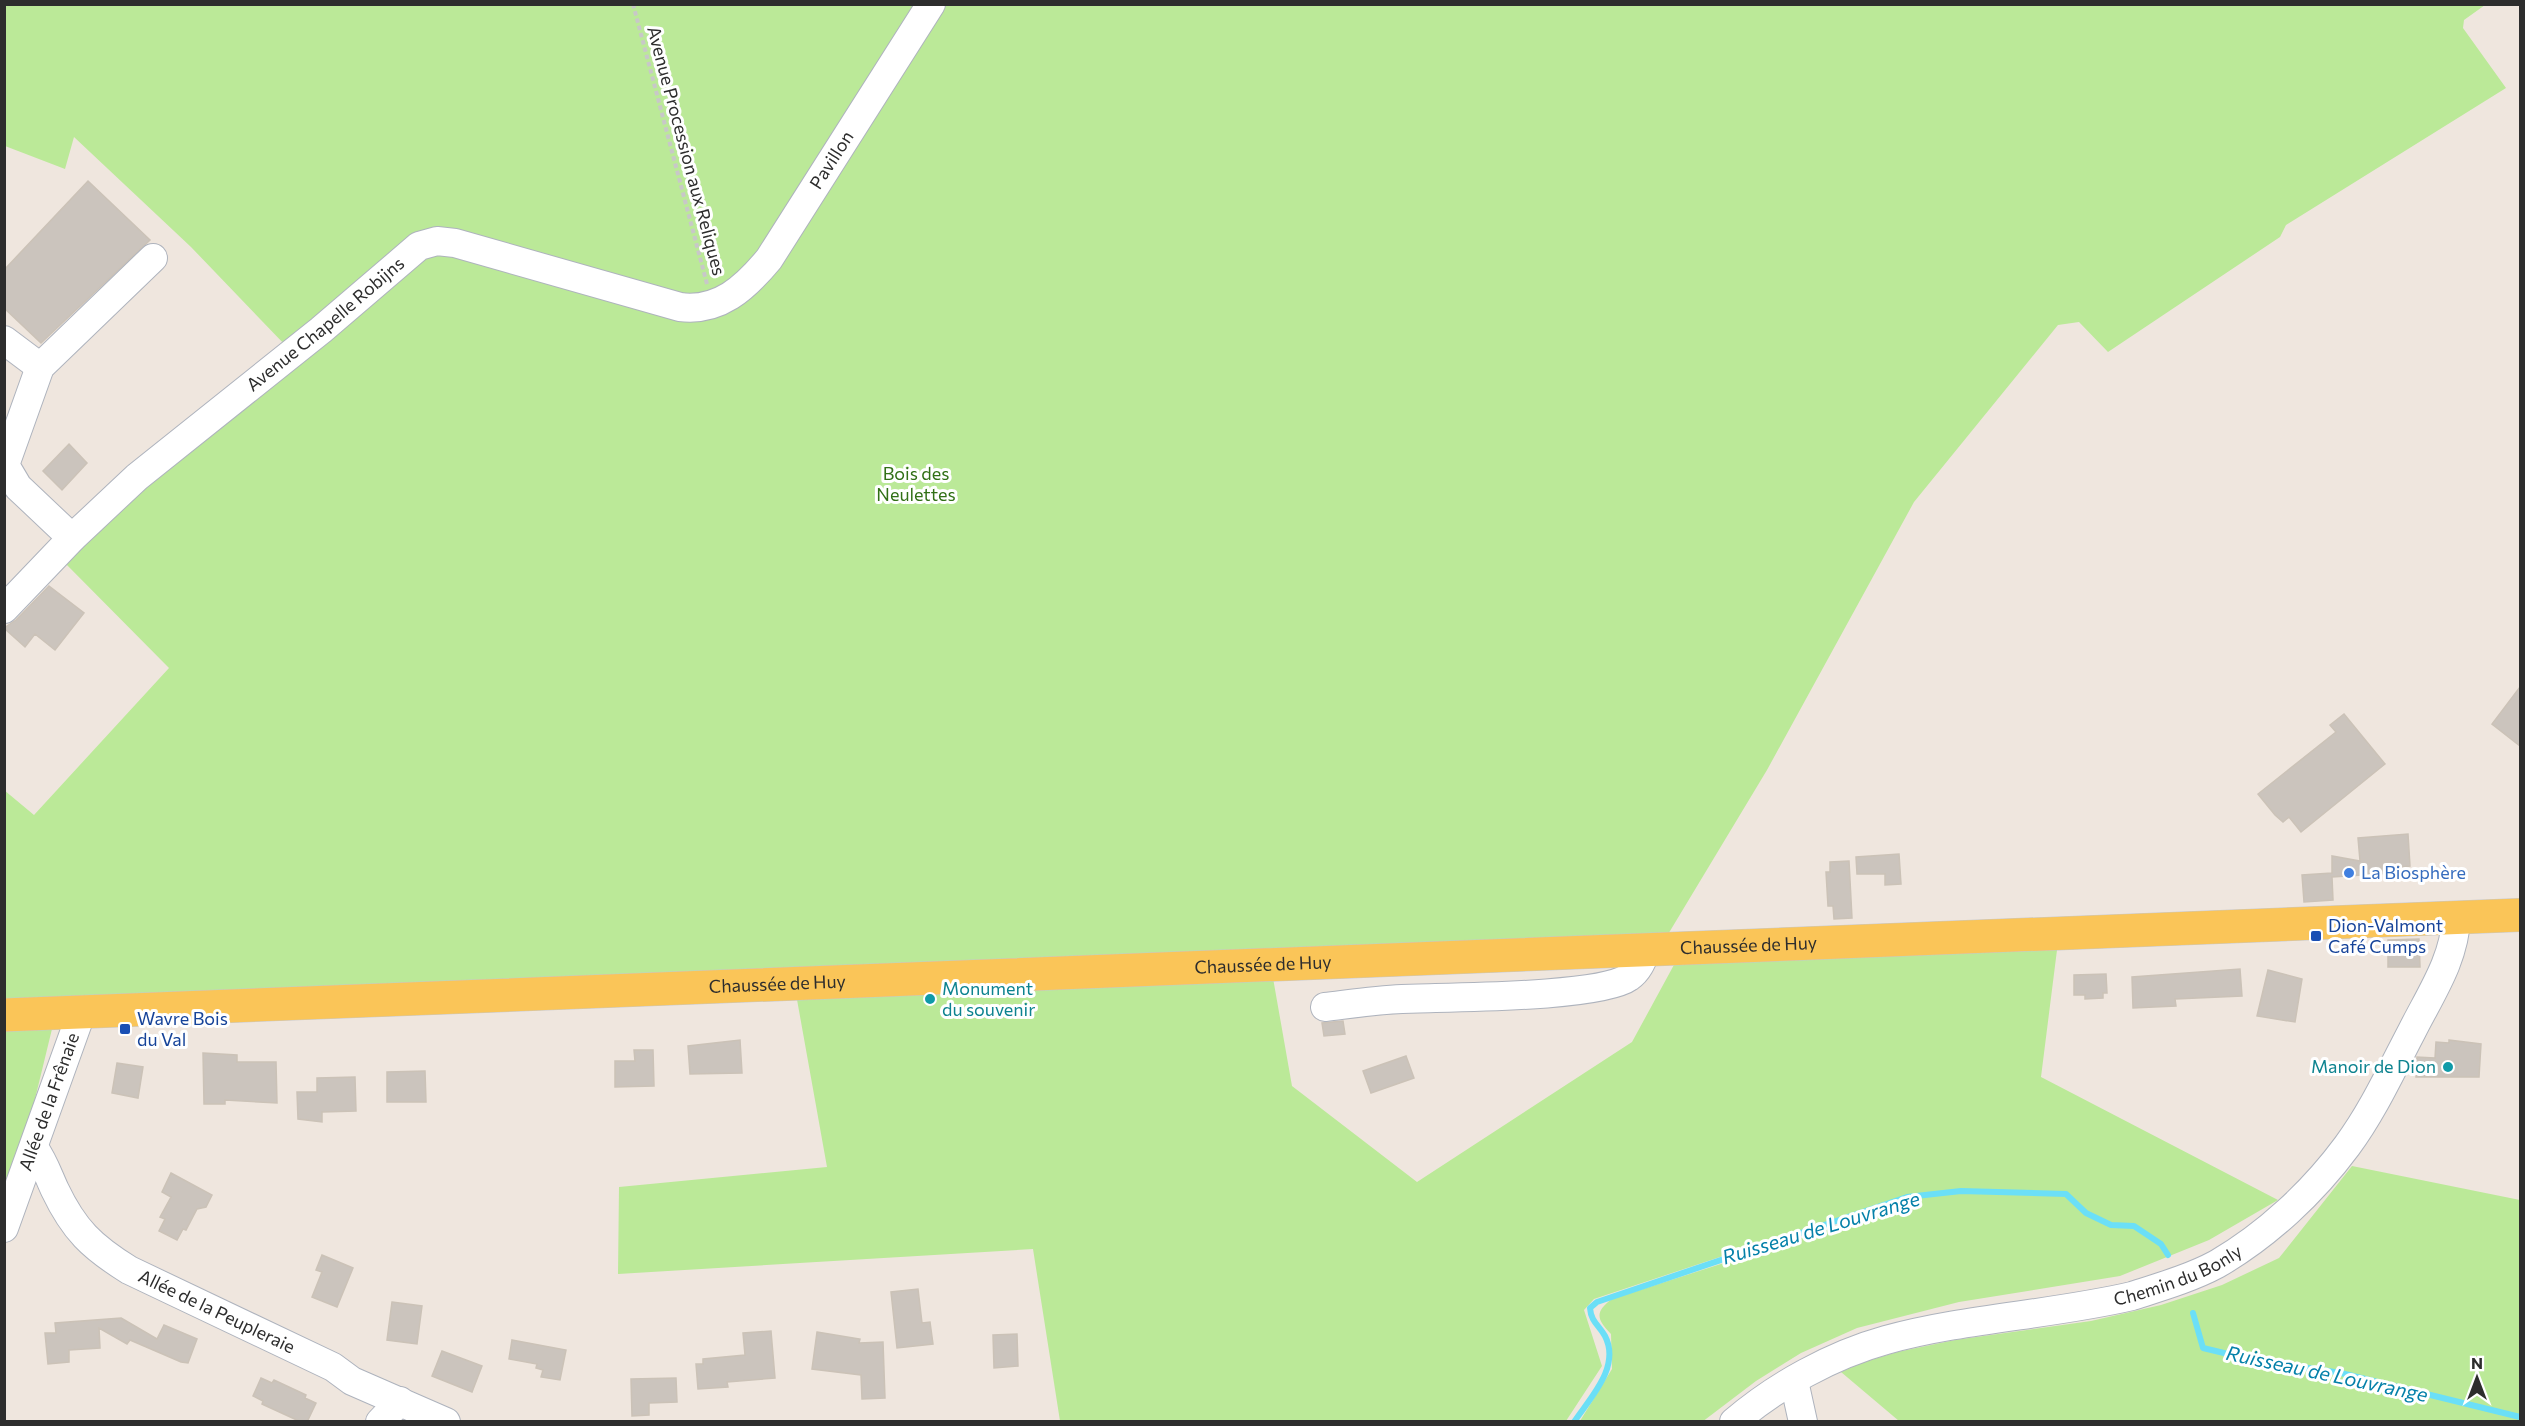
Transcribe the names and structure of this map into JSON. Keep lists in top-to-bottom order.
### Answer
{
  "streets": {
    "main road": ["Chaussée de Huy"],
    "street": [
      "Pavillon",
      "Avenue Chapelle Robijns",
      "Allée de la Frênaie",
      "Chemin du Bonly",
      "Allée de la Peupleraie"
    ],
    "path": ["Avenue Procession aux Reliques"]
  },
  "crossings": [
    ["Avenue Procession aux Reliques", "Pavillon"],
    ["Avenue Procession aux Reliques", "Avenue Chapelle Robijns"],
    ["Pavillon", "Avenue Chapelle Robijns"],
    ["Chaussée de Huy", "Allée de la Frênaie"],
    ["Chaussée de Huy", "Chemin du Bonly"],
    ["Allée de la Frênaie", "Allée de la Peupleraie"]
  ],
  "water": ["Ruisseau de Louvrange"],
  "parks": ["Bois des Neulettes"],
  "places": {
    "other": ["La Biosphère", "Monument du souvenir", "Manoir de Dion"],
    "transit": ["Dion-Valmont Café Cumps", "Wavre Bois du Val"]
  },
  "north": "top"
}
